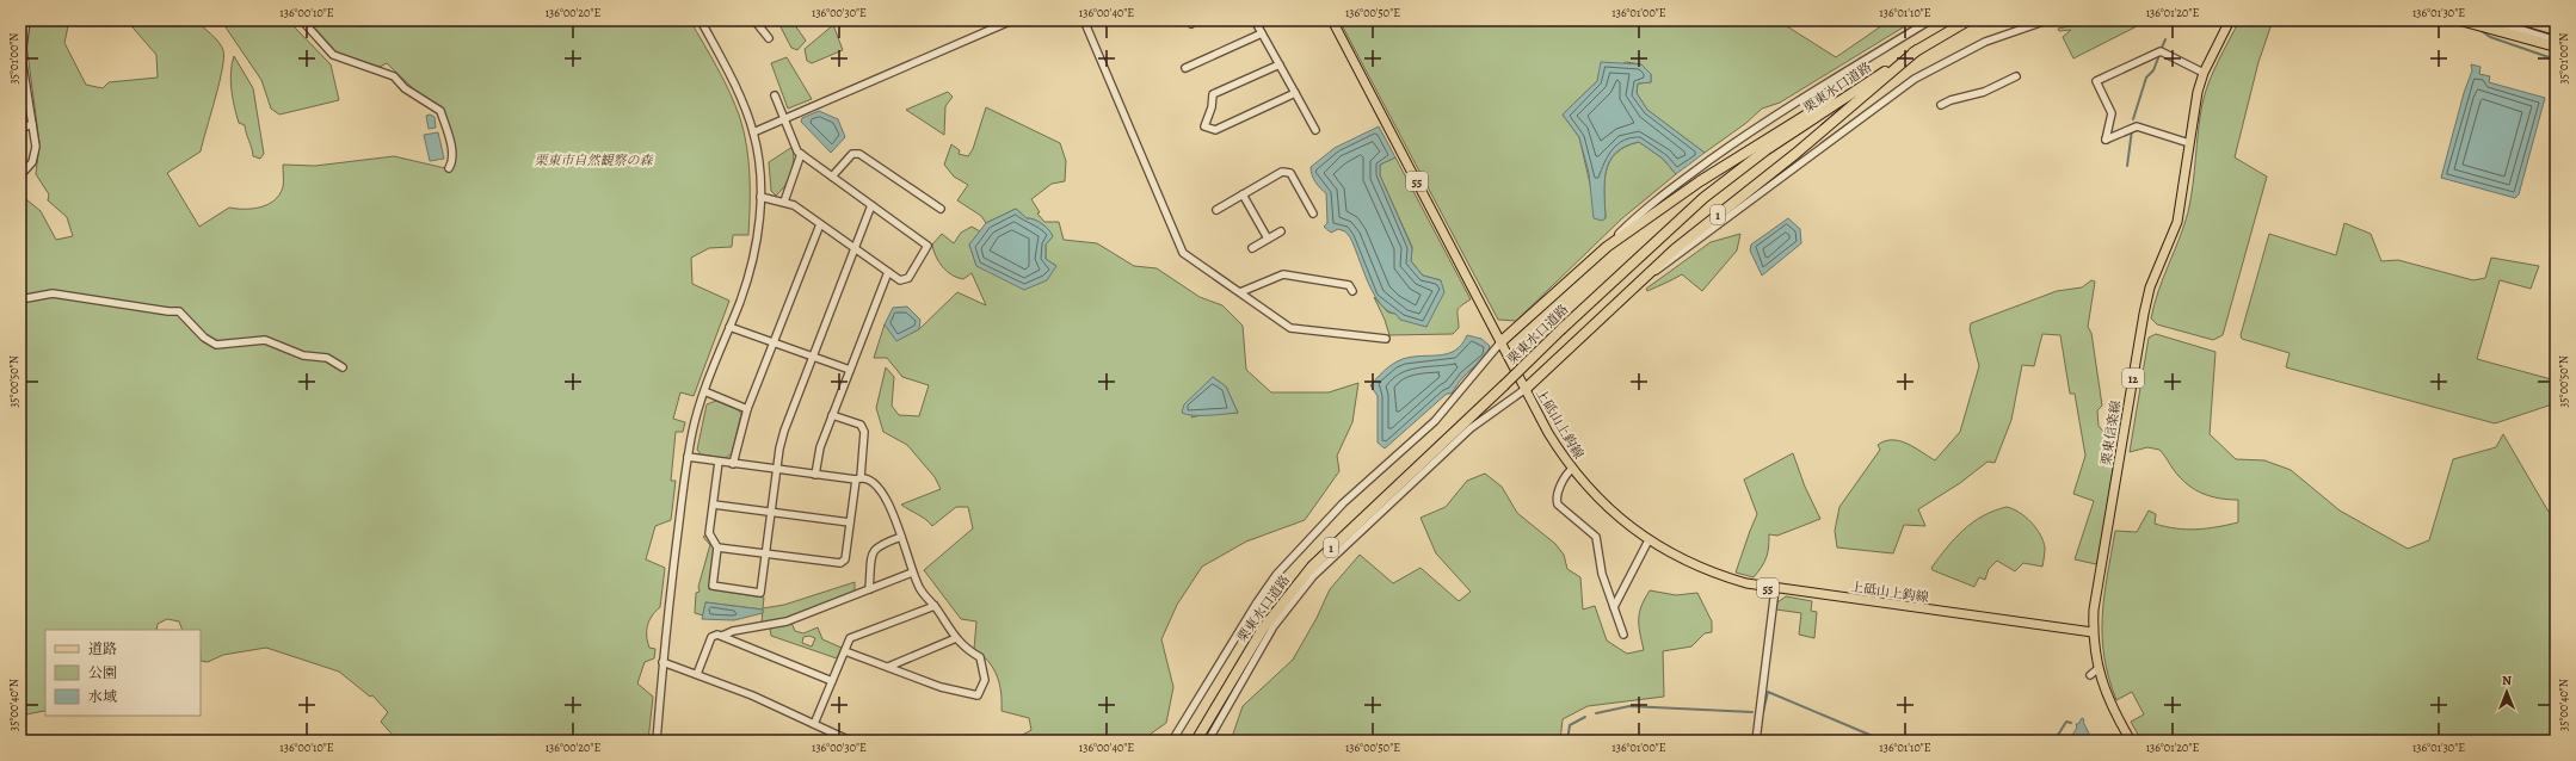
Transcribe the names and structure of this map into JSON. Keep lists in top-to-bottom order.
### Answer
{
  "streets": {
    "highway": ["栗東水口道路", "1"],
    "main road": [
      "55",
      "12",
      "上砥山上鈎線",
      "栗東信楽線"
    ]
  },
  "crossings": [
    ["栗東水口道路", "1"],
    ["1", "上砥山上鈎線"],
    ["上砥山上鈎線", "栗東信楽線"]
  ],
  "parks": ["栗東市自然観察の森"],
  "legend": ["道路", "公園", "水域"],
  "north": "top",
  "coordinates": [
    "136°00'10\"E",
    "136°00'20\"E",
    "136°00'30\"E",
    "136°00'40\"E",
    "136°00'50\"E",
    "136°01'00\"E",
    "136°01'10\"E",
    "136°01'20\"E",
    "136°01'30\"E",
    "35°01'00\"N",
    "35°00'50\"N",
    "35°00'40\"N"
  ]
}
